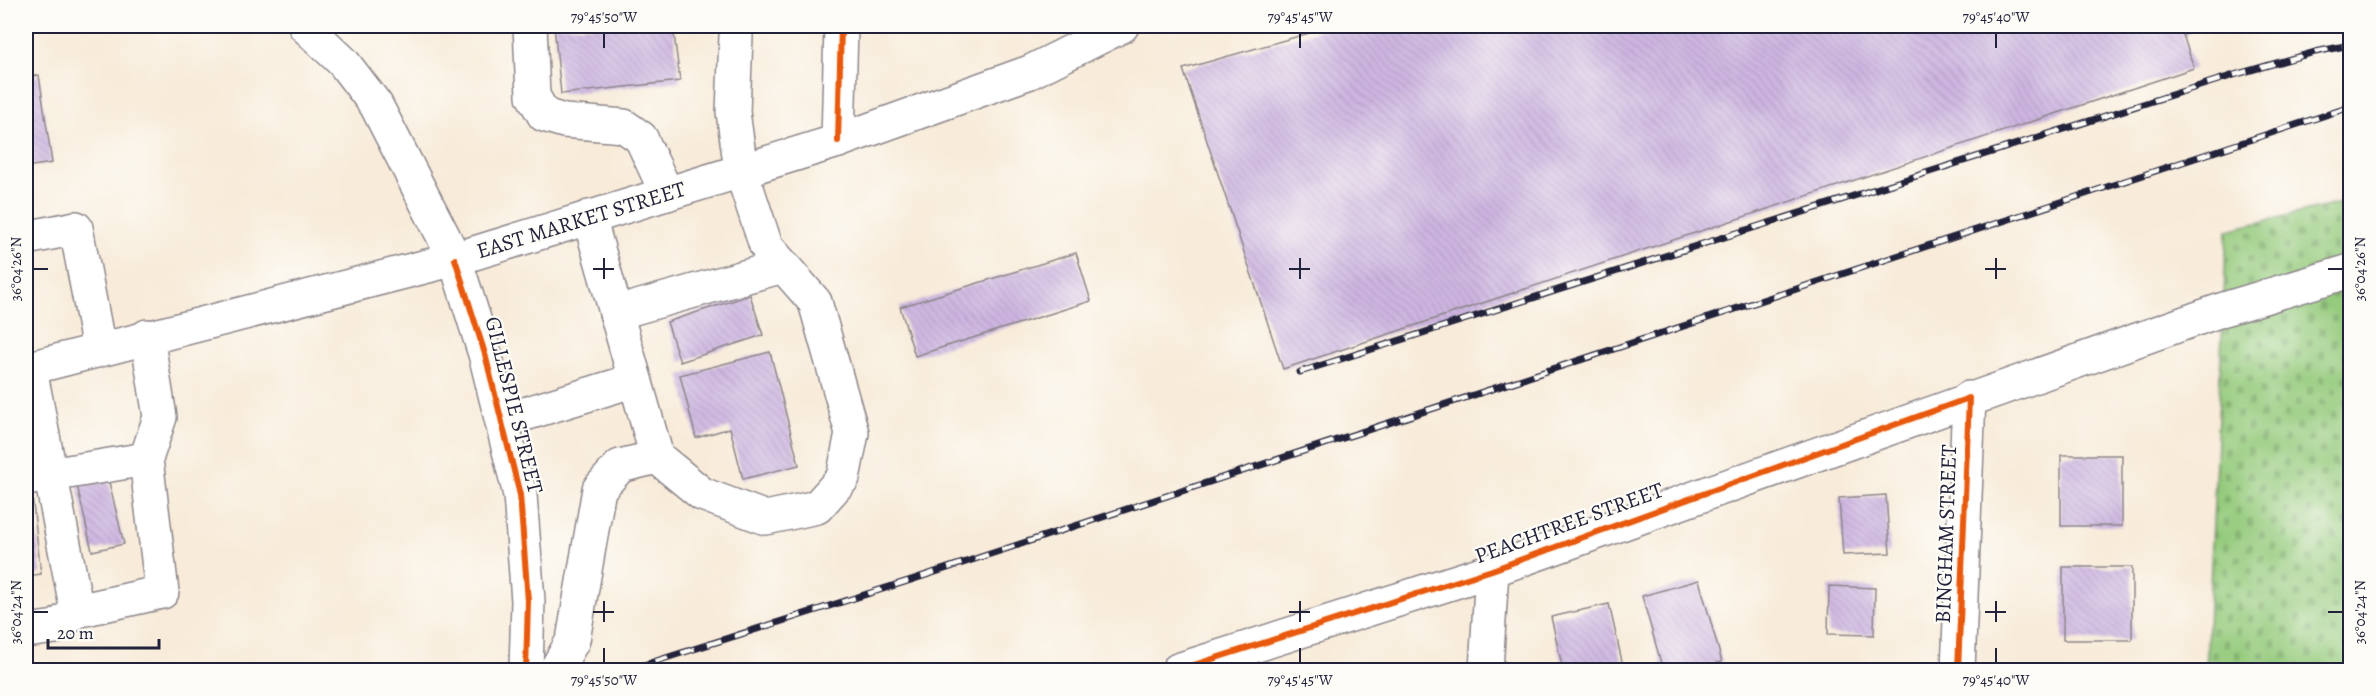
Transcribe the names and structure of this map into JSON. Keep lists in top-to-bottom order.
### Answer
{
  "streets": {
    "street": [
      "EAST MARKET STREET",
      "GILLESPIE STREET",
      "PEACHTREE STREET",
      "BINGHAM STREET"
    ]
  },
  "crossings": [
    ["EAST MARKET STREET", "GILLESPIE STREET"],
    ["PEACHTREE STREET", "BINGHAM STREET"]
  ],
  "scale_bar": "20 m",
  "coordinates": [
    "79°45'50\"W",
    "79°45'45\"W",
    "79°45'40\"W",
    "36°04'26\"N",
    "36°04'24\"N"
  ]
}
